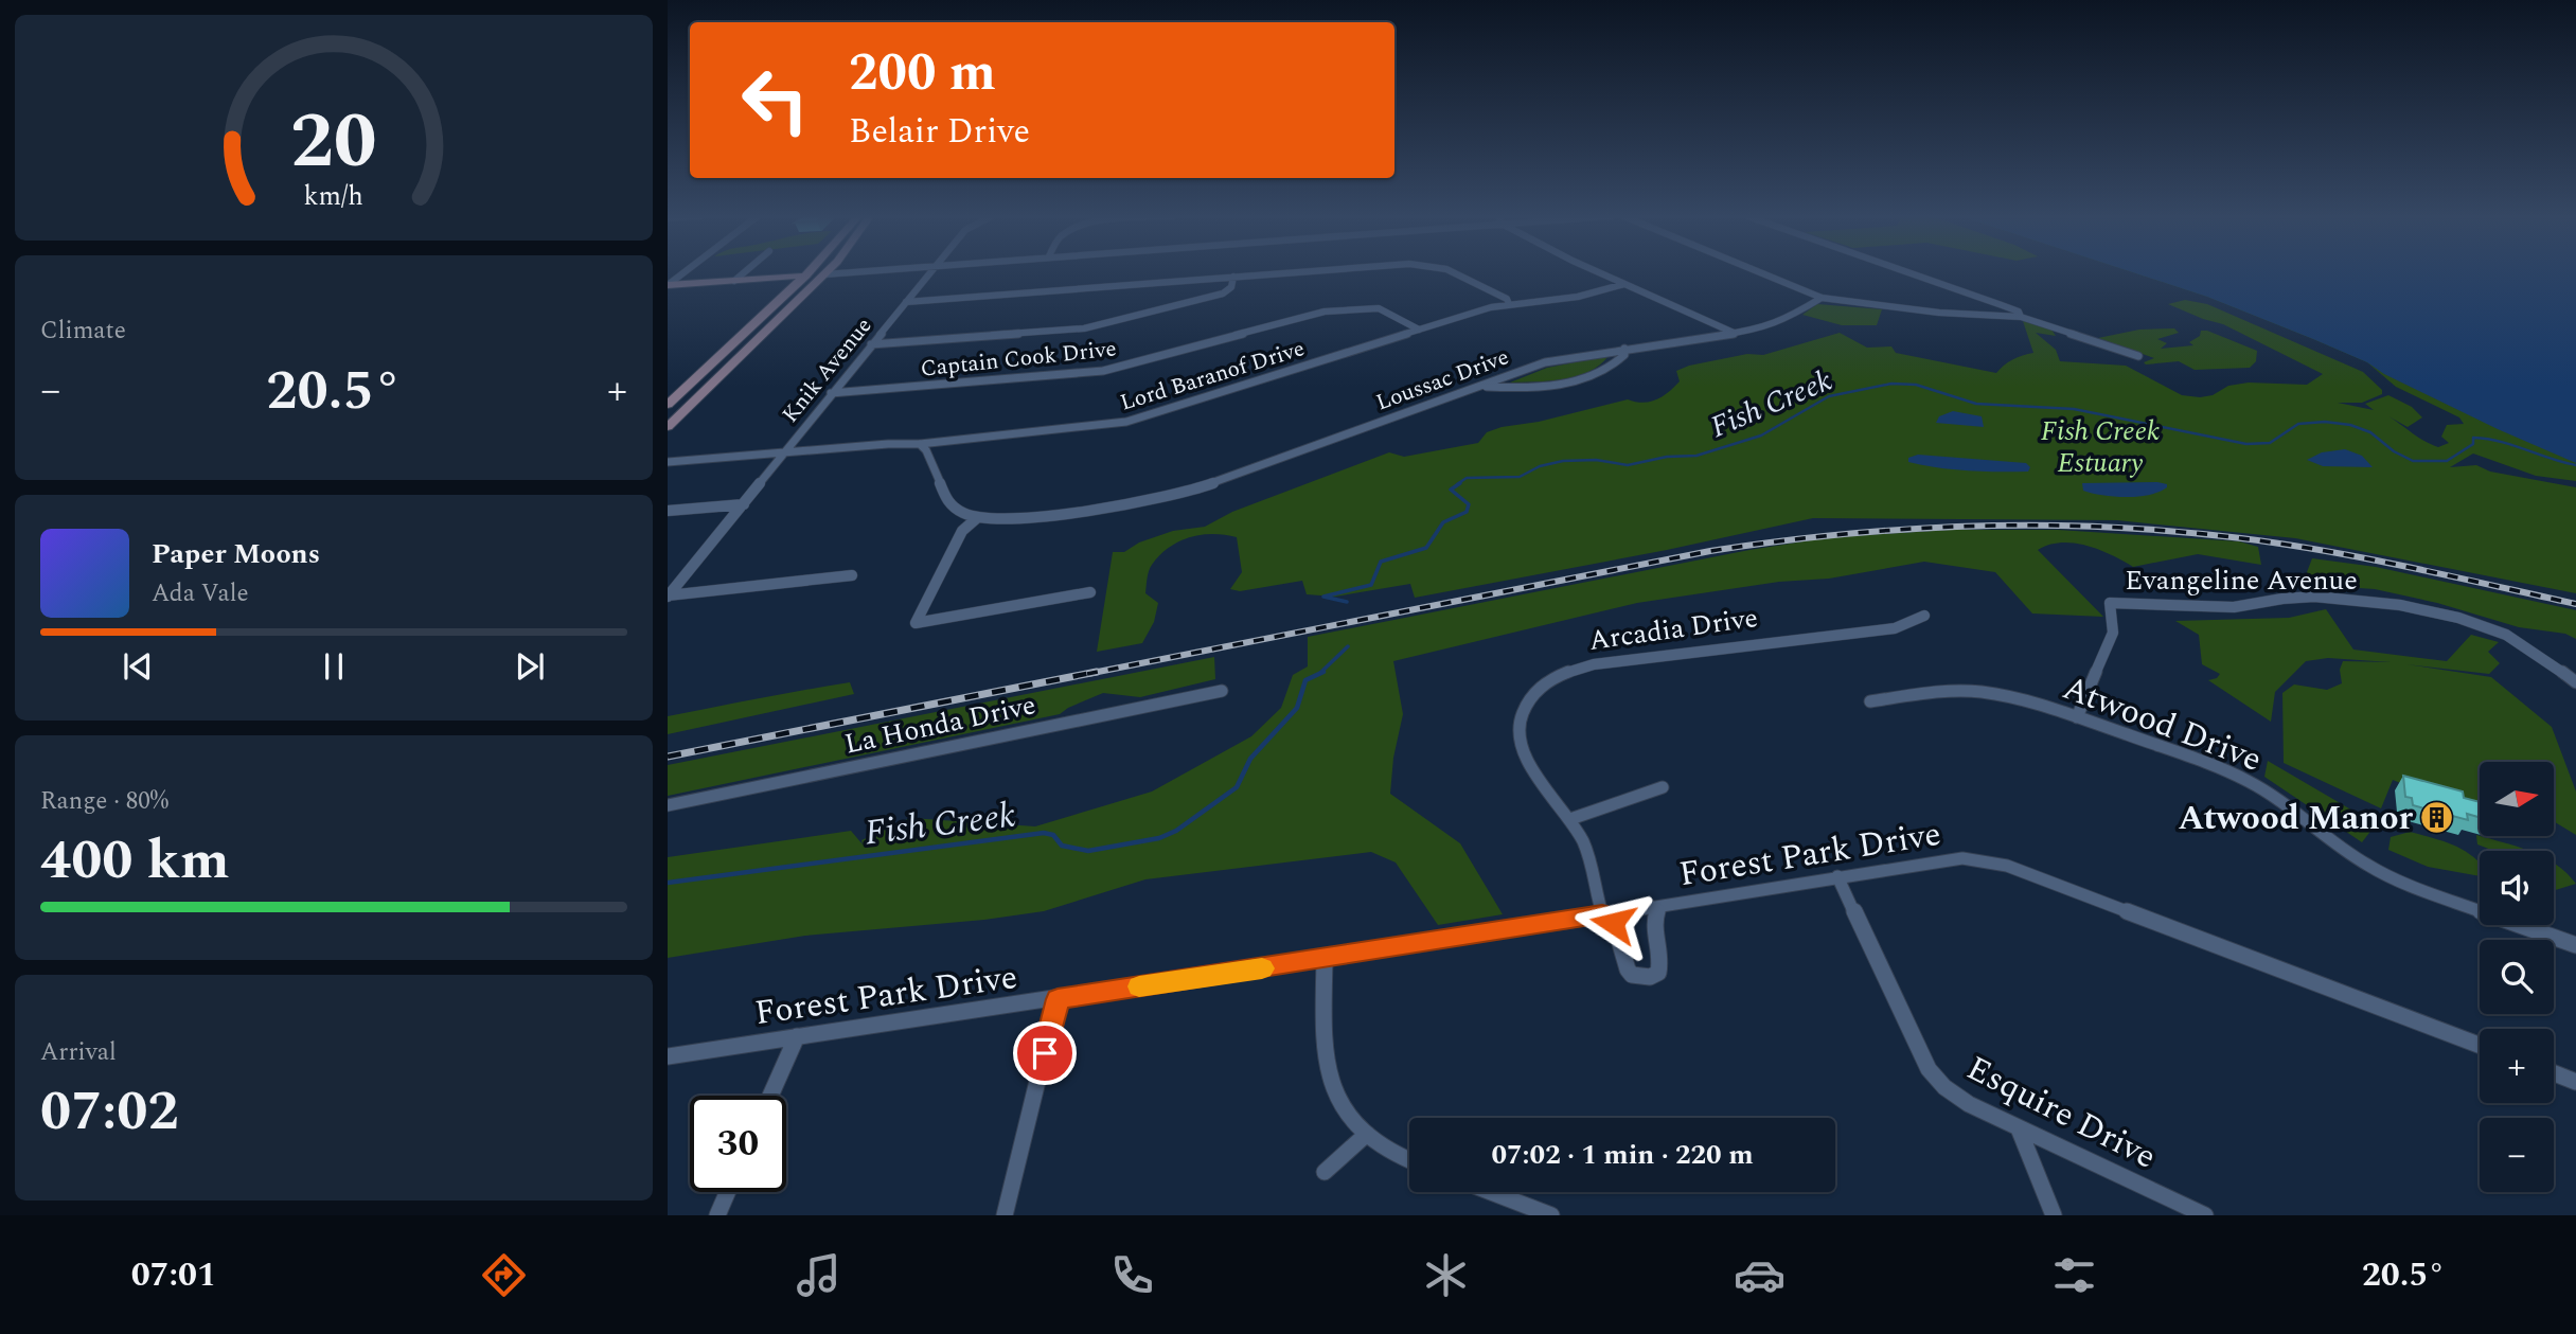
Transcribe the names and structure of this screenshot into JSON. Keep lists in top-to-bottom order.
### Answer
{
  "streets": {
    "street": [
      "Captain Cook Drive",
      "Knik Avenue",
      "Lord Baranof Drive",
      "Loussac Drive",
      "Evangeline Avenue",
      "Arcadia Drive",
      "Atwood Drive",
      "La Honda Drive",
      "Forest Park Drive",
      "Esquire Drive"
    ]
  },
  "crossings": [
    ["Captain Cook Drive", "Knik Avenue"],
    ["Captain Cook Drive", "Lord Baranof Drive"],
    ["Knik Avenue", "Lord Baranof Drive"],
    ["Lord Baranof Drive", "Loussac Drive"],
    ["Evangeline Avenue", "Atwood Drive"],
    ["Arcadia Drive", "Forest Park Drive"],
    ["Forest Park Drive", "Esquire Drive"]
  ],
  "water": ["Fish Creek"],
  "parks": ["Fish Creek Estuary"],
  "places": {
    "building": ["Atwood Manor"]
  },
  "north": "right",
  "page": {
    "turn": ["200 m", "Belair Drive"],
    "tile": [
      "Climate",
      ["Range · 80%", "400 km"],
      ["Arrival", "07:02"]
    ],
    "heat": ["−", "20.5°", "+"],
    "song": ["Paper Moons", "Ada Vale"],
    "map_buttons": ["+", "−"],
    "limit": "30",
    "trip": "07:02 · 1 min · 220 m",
    "tabs": ["07:01", "20.5°"],
    "gauge": ["20", "km/h"]
  }
}
